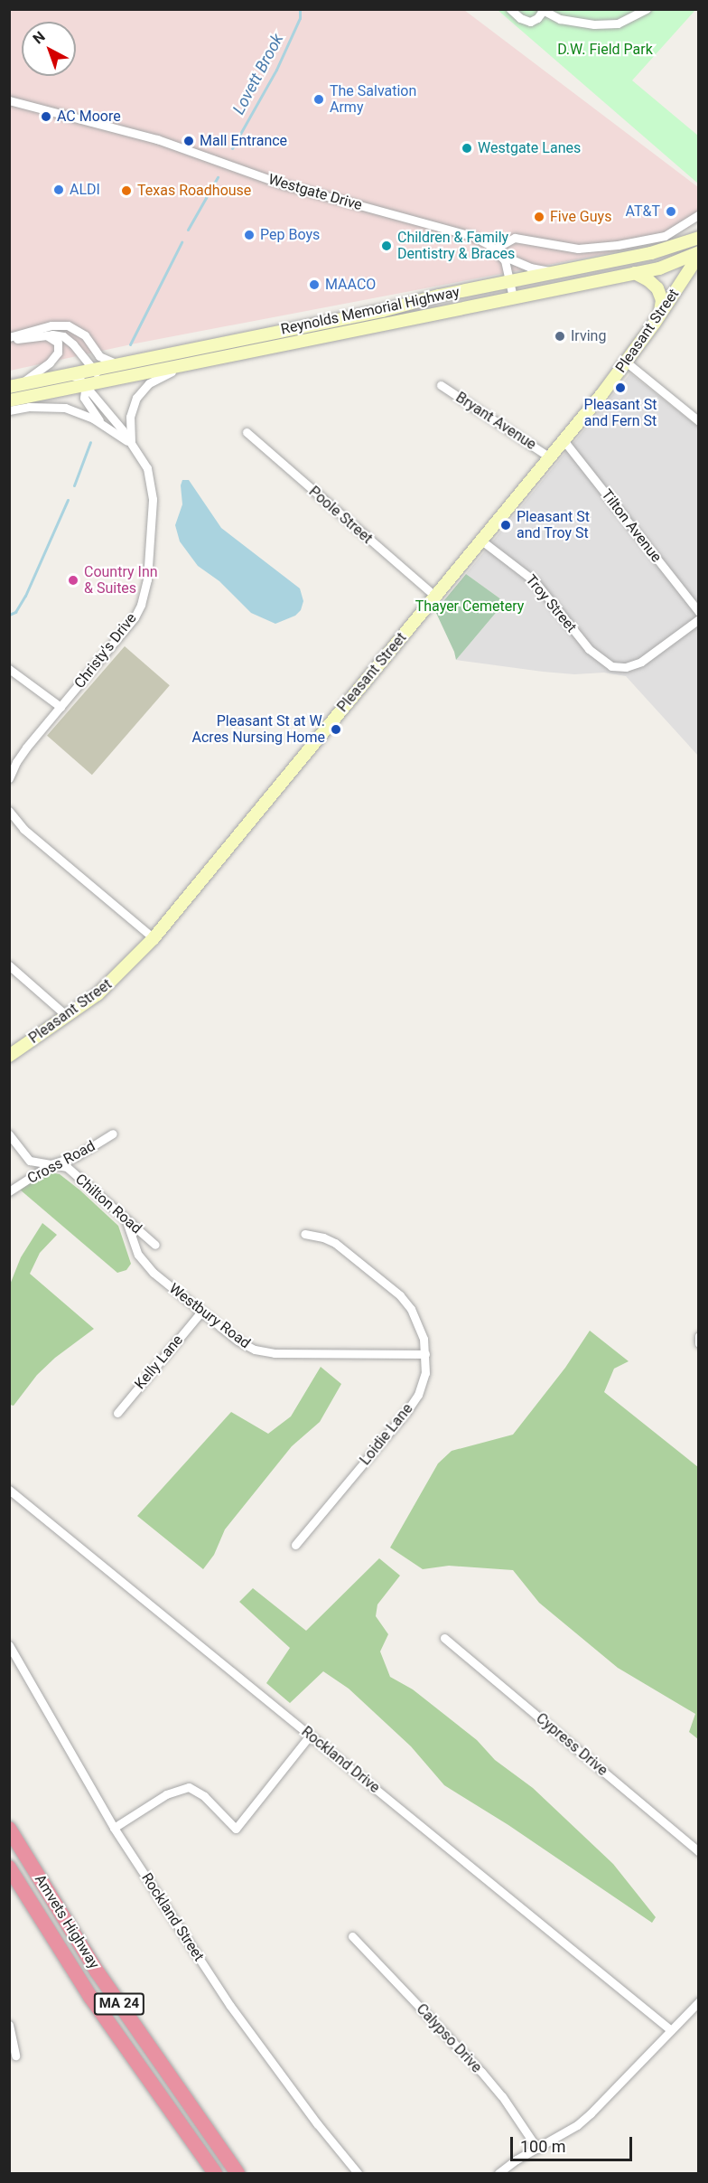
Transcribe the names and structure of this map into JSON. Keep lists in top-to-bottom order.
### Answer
{
  "streets": {
    "highway": ["Amvets Highway", "MA 24"],
    "main road": ["Reynolds Memorial Highway", "Pleasant Street"],
    "street": [
      "Westgate Drive",
      "Bryant Avenue",
      "Poole Street",
      "Tilton Avenue",
      "Troy Street",
      "Christy's Drive",
      "Cross Road",
      "Chilton Road",
      "Westbury Road",
      "Kelly Lane",
      "Loidie Lane",
      "Cypress Drive",
      "Rockland Drive",
      "Rockland Street",
      "Calypso Drive"
    ]
  },
  "crossings": [
    ["Westgate Drive", "Reynolds Memorial Highway"],
    ["Reynolds Memorial Highway", "Pleasant Street"],
    ["Reynolds Memorial Highway", "Christy's Drive"],
    ["Pleasant Street", "Bryant Avenue"],
    ["Pleasant Street", "Poole Street"],
    ["Pleasant Street", "Tilton Avenue"],
    ["Pleasant Street", "Troy Street"],
    ["Cross Road", "Chilton Road"],
    ["Chilton Road", "Westbury Road"],
    ["Westbury Road", "Kelly Lane"],
    ["Westbury Road", "Loidie Lane"]
  ],
  "water": ["Lovett Brook"],
  "parks": ["D.W. Field Park", "Thayer Cemetery"],
  "places": [
    "The Salvation Army",
    "AC Moore",
    "Mall Entrance",
    "Westgate Lanes",
    "ALDI",
    "Texas Roadhouse",
    "AT&T",
    "Five Guys",
    "Pep Boys",
    "Children & Family Dentistry & Braces",
    "MAACO",
    "Irving",
    "Pleasant St and Fern St",
    "Pleasant St and Troy St",
    "Country Inn & Suites",
    "Pleasant St at W. Acres Nursing Home"
  ],
  "scale_bar": "100 m",
  "north": "top left"
}
